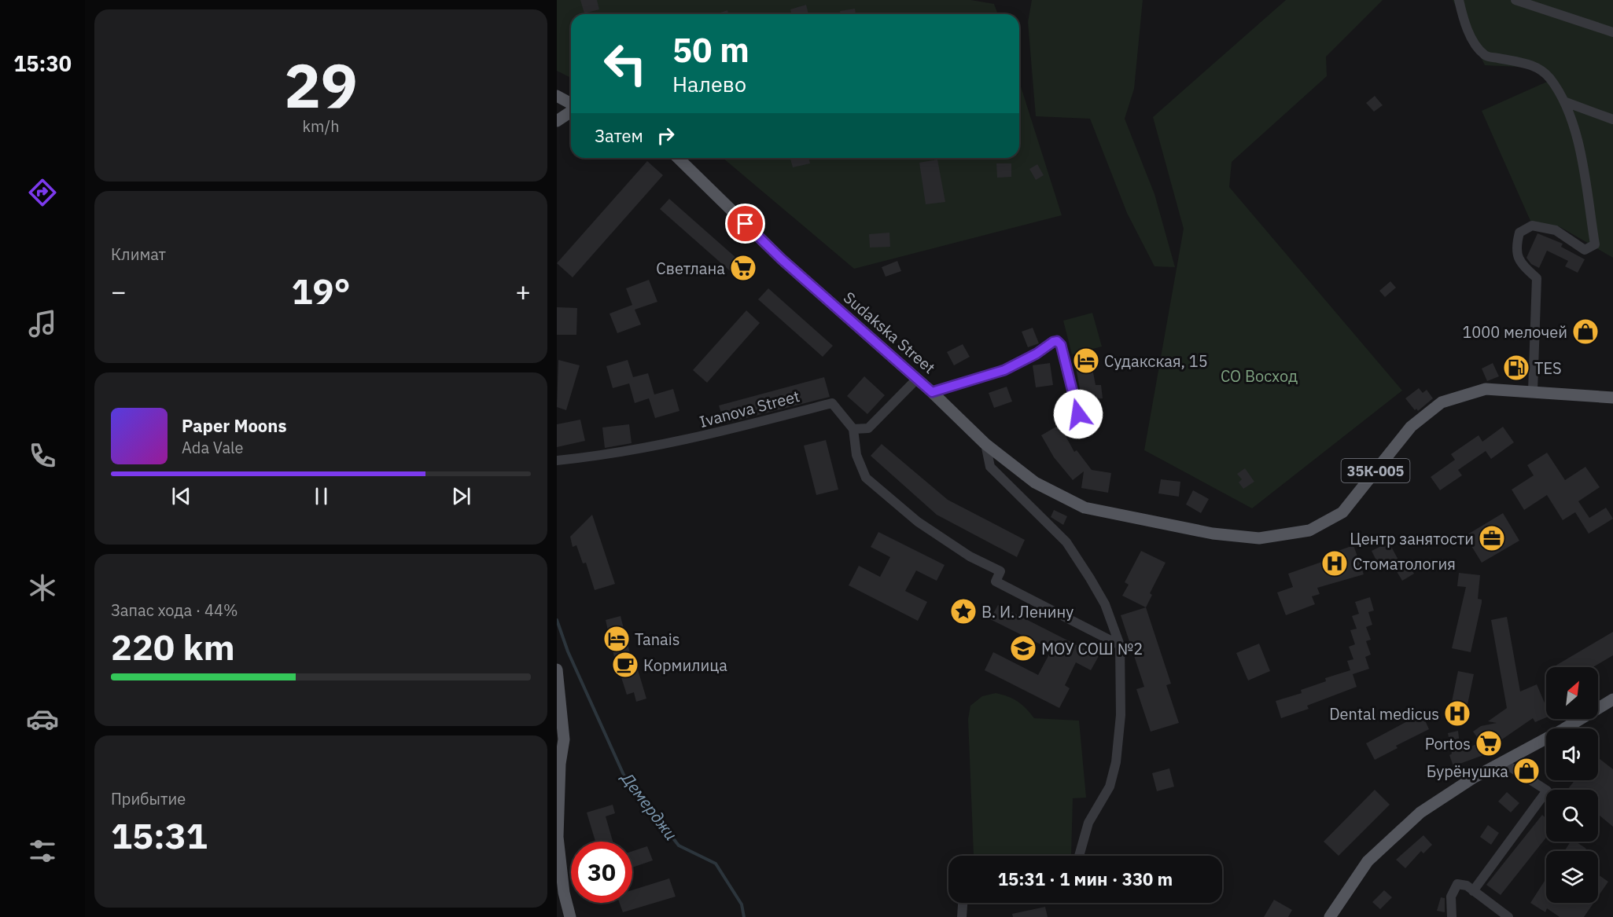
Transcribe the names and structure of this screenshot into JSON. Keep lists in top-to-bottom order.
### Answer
{
  "streets": {
    "main road": ["Sudakska Street", "35К-005"],
    "street": ["Ivanova Street"]
  },
  "crossings": [
    ["Sudakska Street", "35К-005"]
  ],
  "water": ["Демерджи"],
  "parks": ["СО Восход"],
  "places": {
    "supermarket": ["Светлана", "Portos"],
    "shop": ["1000 мелочей", "Бурёнушка"],
    "hotel": ["Судакская, 15", "Tanais"],
    "fuel station": ["TES"],
    "office": ["Центр занятости"],
    "hospital": ["Стоматология", "Dental medicus"],
    "place": ["В. И. Ленину"],
    "school or university": ["МОУ СОШ №2"],
    "cafe": ["Кормилица"]
  },
  "north": "top right",
  "page": {
    "tabs": "15:30",
    "tile": [
      ["29", "km/h"],
      "Климат",
      ["Запас хода · 44%", "220 km"],
      ["Прибытие", "15:31"]
    ],
    "turn": ["50 m", "Налево"],
    "then": "Затем",
    "heat": ["−", "19°", "+"],
    "song": ["Paper Moons", "Ada Vale"],
    "limit": "30",
    "trip": "15:31 · 1 мин · 330 m"
  }
}
